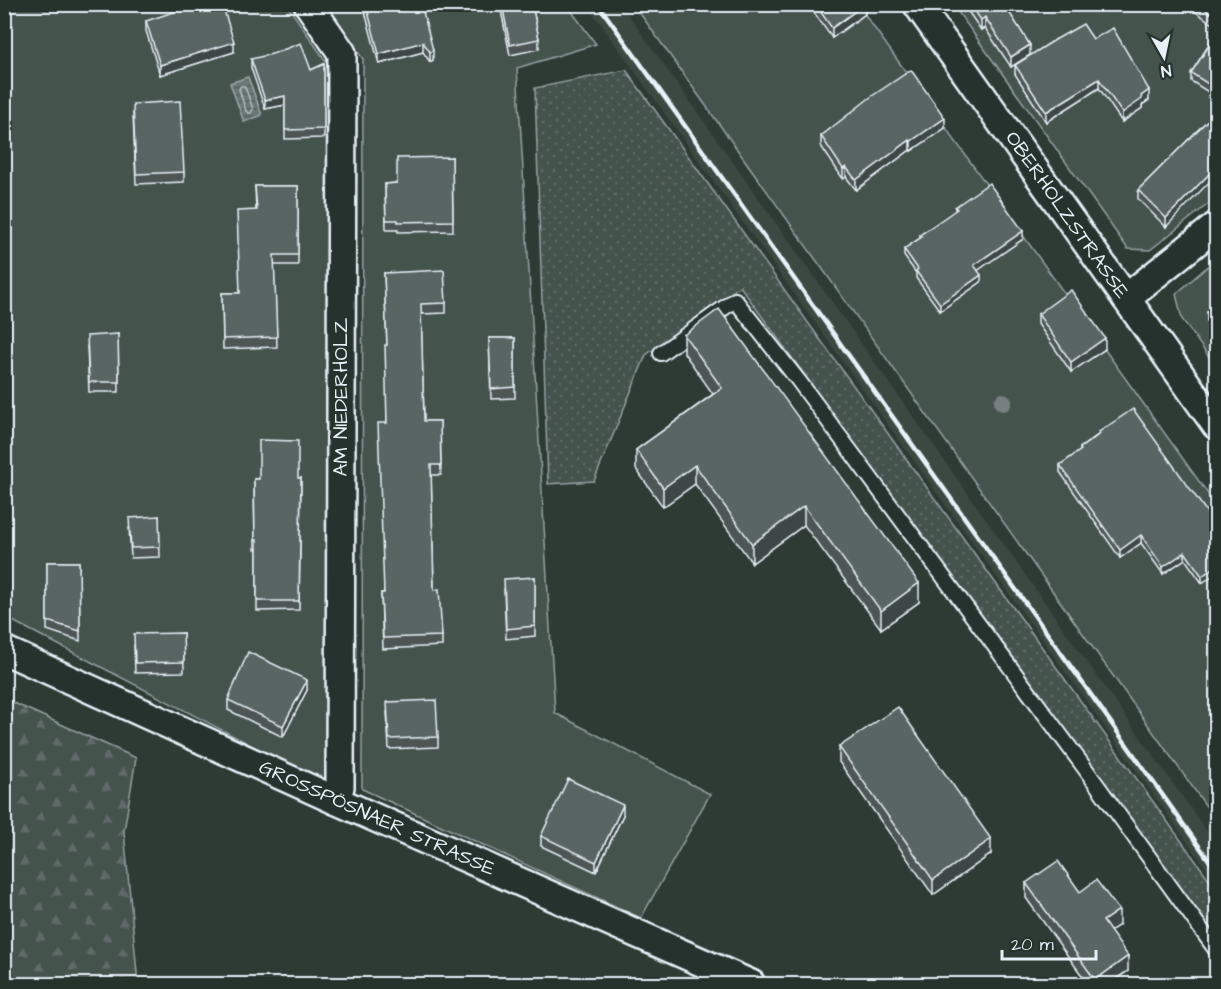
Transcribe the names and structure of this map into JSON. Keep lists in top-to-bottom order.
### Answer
{
  "streets": {
    "street": ["OBERHOLZSTRASSE", "AM NIEDERHOLZ", "GROSSPÖSNAER STRASSE"]
  },
  "crossings": [
    ["AM NIEDERHOLZ", "GROSSPÖSNAER STRASSE"]
  ],
  "scale_bar": "20 m",
  "north": "bottom"
}
